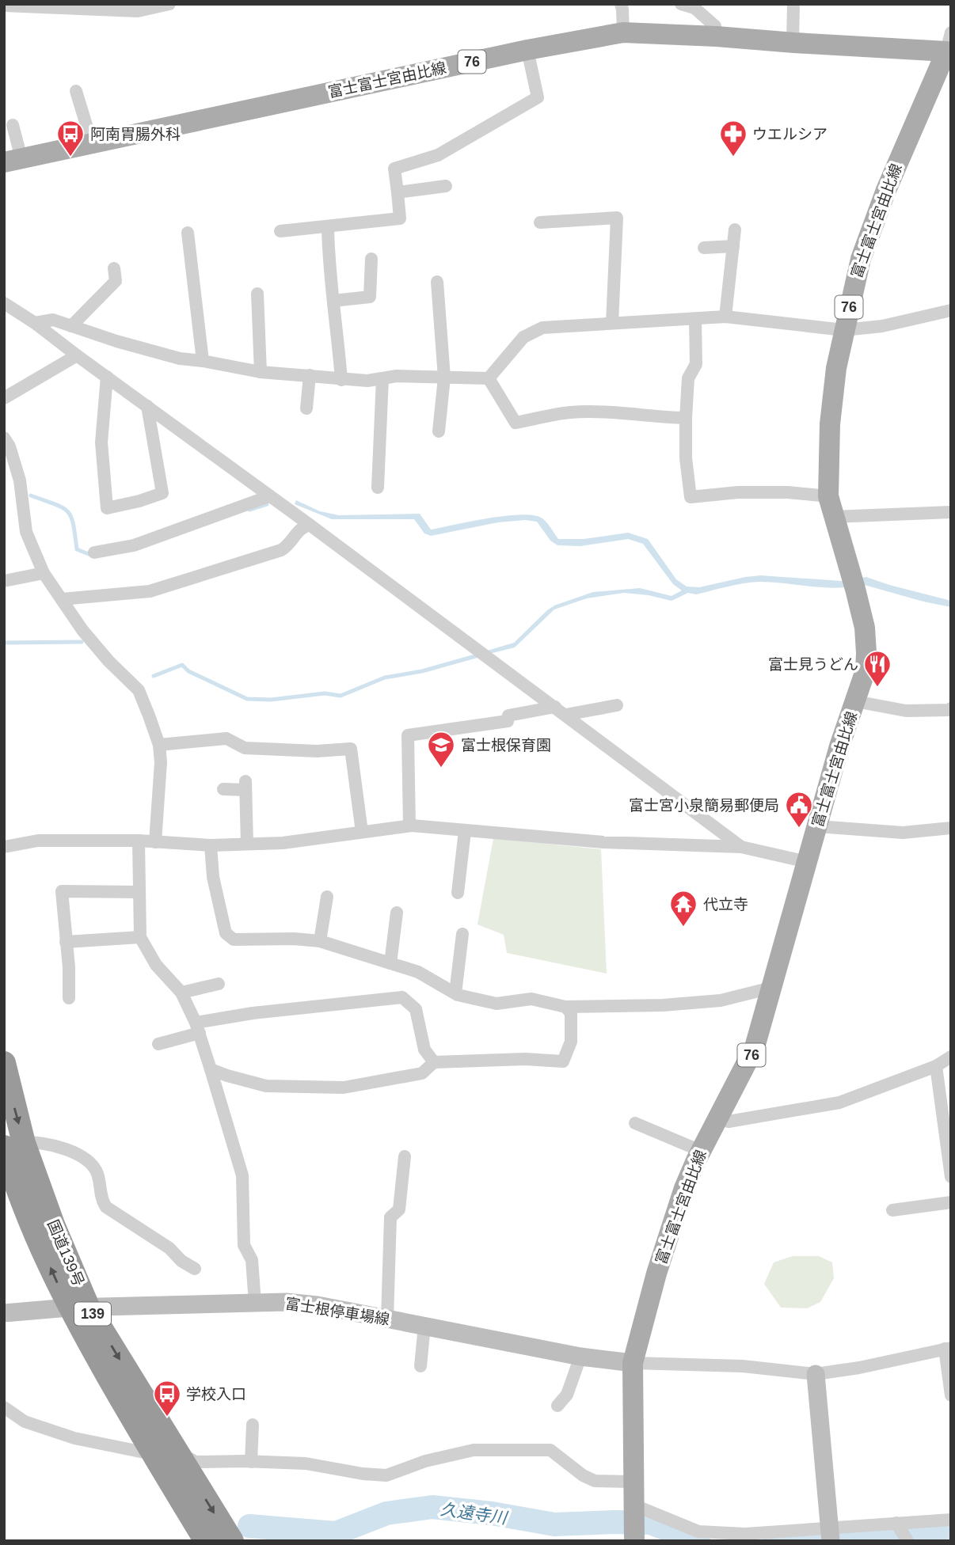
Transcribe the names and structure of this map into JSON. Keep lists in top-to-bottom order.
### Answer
{
  "streets": {
    "highway": ["国道139号", "139"],
    "main road": ["76", "富士富士宮由比線", "富士根停車場線"]
  },
  "crossings": [
    ["富士富士宮由比線", "富士根停車場線"],
    ["国道139号", "富士根停車場線"]
  ],
  "water": ["久遠寺川"],
  "places": {
    "bus stop": ["阿南胃腸外科", "学校入口"],
    "pharmacy": ["ウエルシア"],
    "restaurant": ["富士見うどん"],
    "school or university": ["富士根保育園"],
    "public building": ["富士宮小泉簡易郵便局"],
    "temple": ["代立寺"]
  }
}
